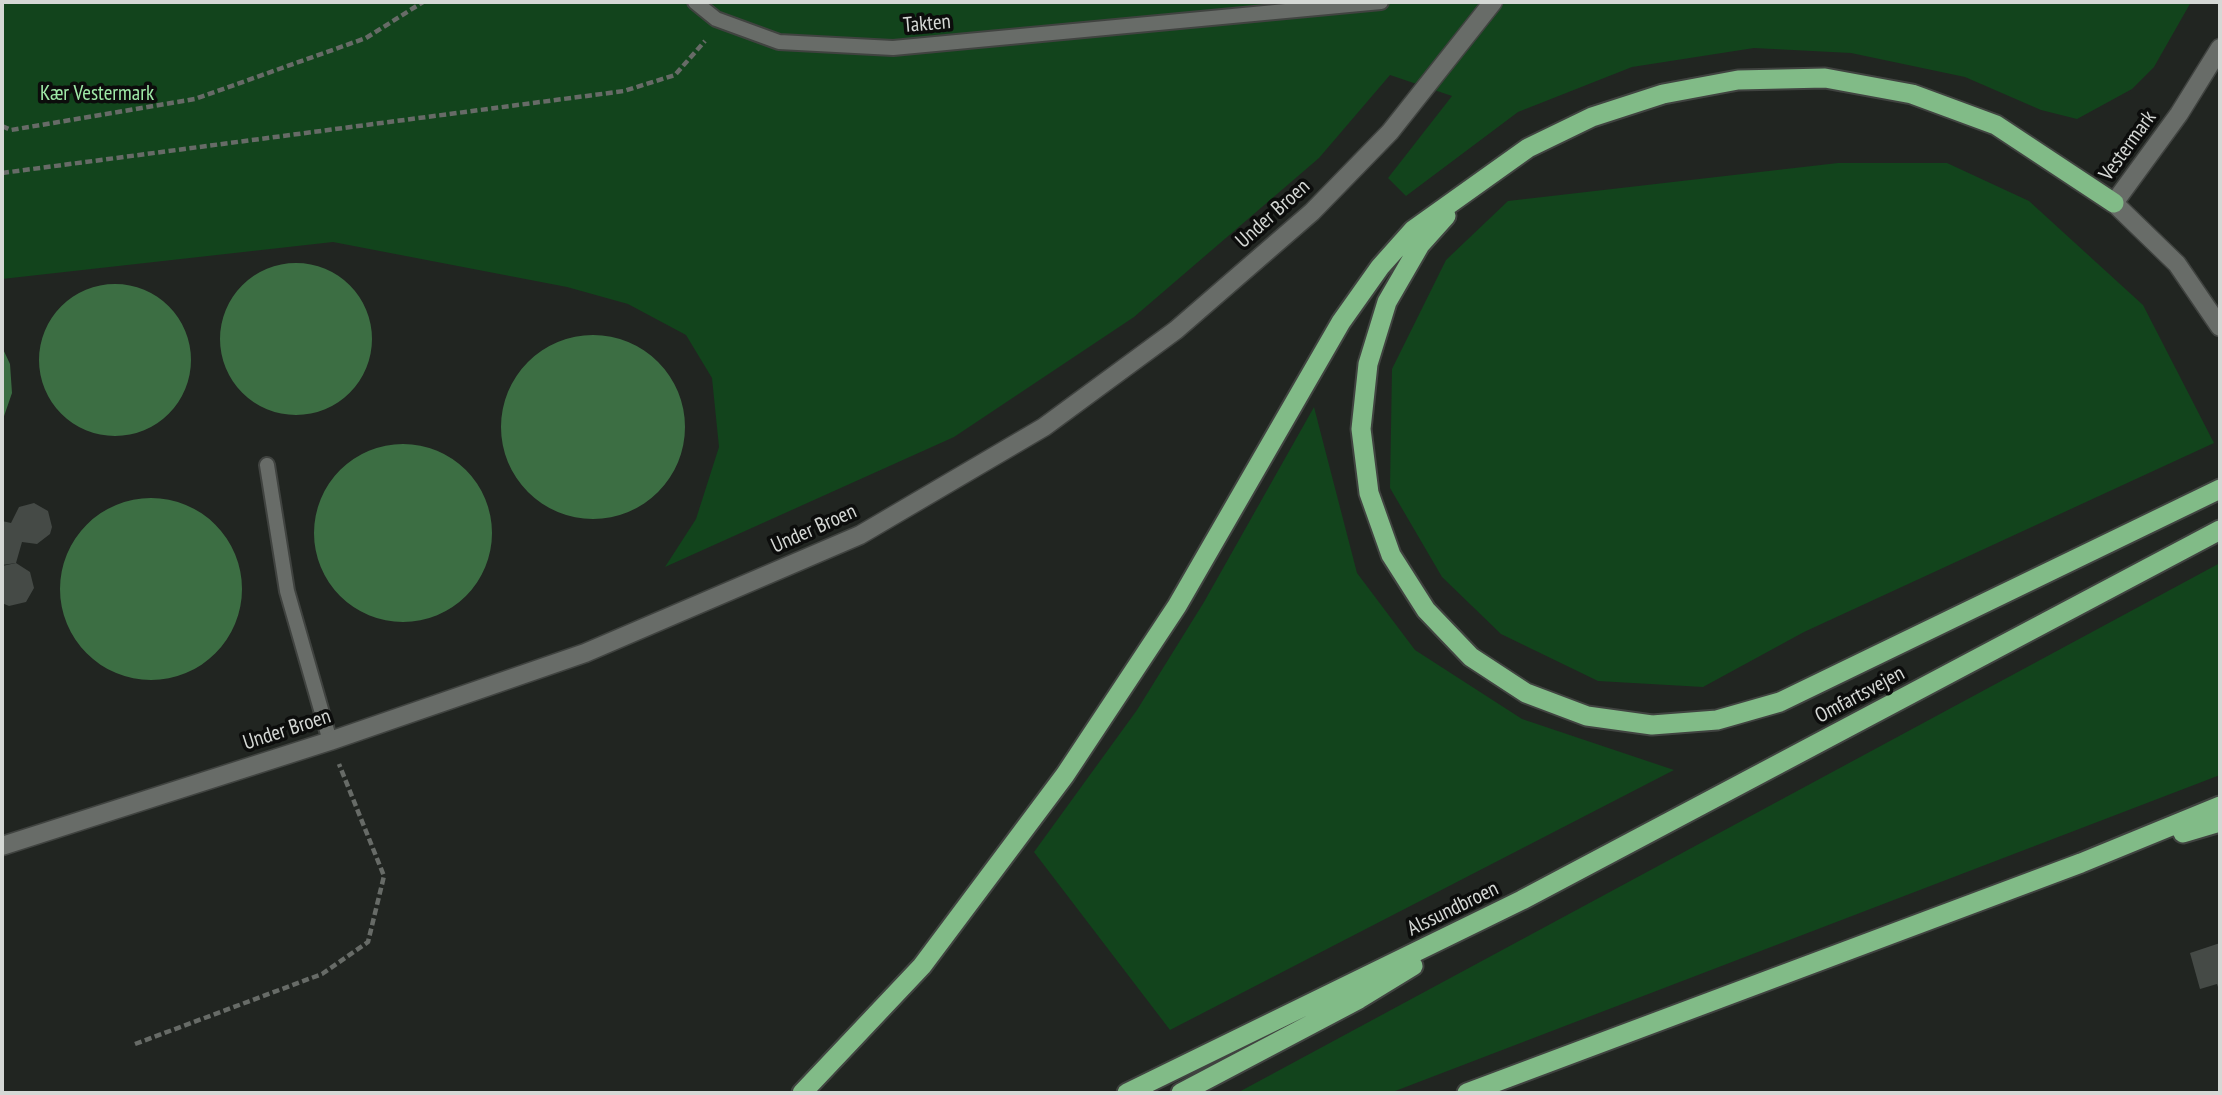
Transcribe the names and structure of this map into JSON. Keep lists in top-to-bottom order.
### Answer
{
  "streets": {
    "highway": ["Omfartsvejen", "Alssundbroen"],
    "street": ["Vestermark", "Under Broen"],
    "lane": ["Takten"]
  },
  "crossings": [
    ["Omfartsvejen", "Alssundbroen"]
  ],
  "parks": ["Kær Vestermark"]
}
